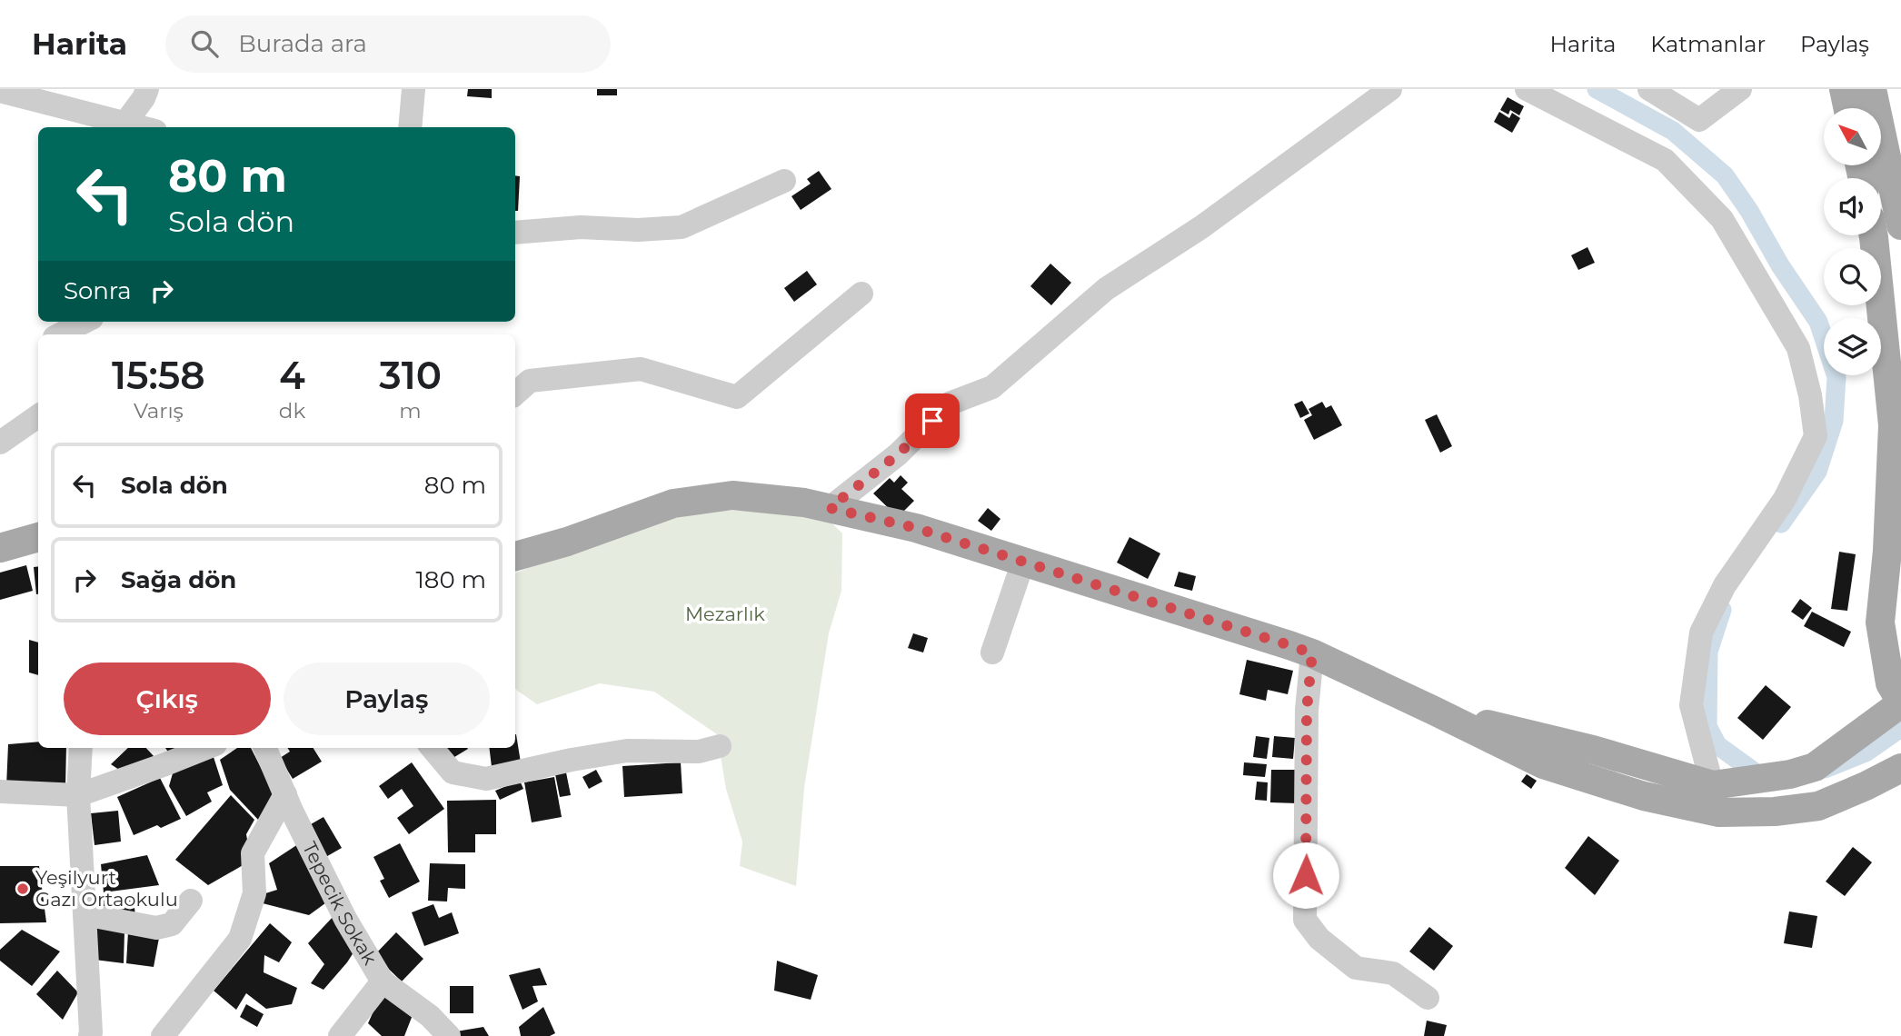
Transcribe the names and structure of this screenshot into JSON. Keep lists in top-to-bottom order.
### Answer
{
  "streets": {
    "street": ["Tepecik Sokak"]
  },
  "parks": ["Mezarlık"],
  "places": ["Yeşilyurt Gazı Ortaokulu"],
  "north": "top left",
  "page": {
    "header": "Harita",
    "search": "Burada ara",
    "nav": ["Harita", "Katmanlar", "Paylaş"],
    "turn": ["80 m", "Sola dön"],
    "then": "Sonra",
    "eta": [
      "15:58",
      "Varış",
      "4",
      "dk",
      "310",
      "m"
    ],
    "list": [
      {
        "name": "Sola dön",
        "value": "80 m"
      },
      {
        "name": "Sağa dön",
        "value": "180 m"
      }
    ],
    "buttons": ["Çıkış", "Paylaş"]
  }
}
